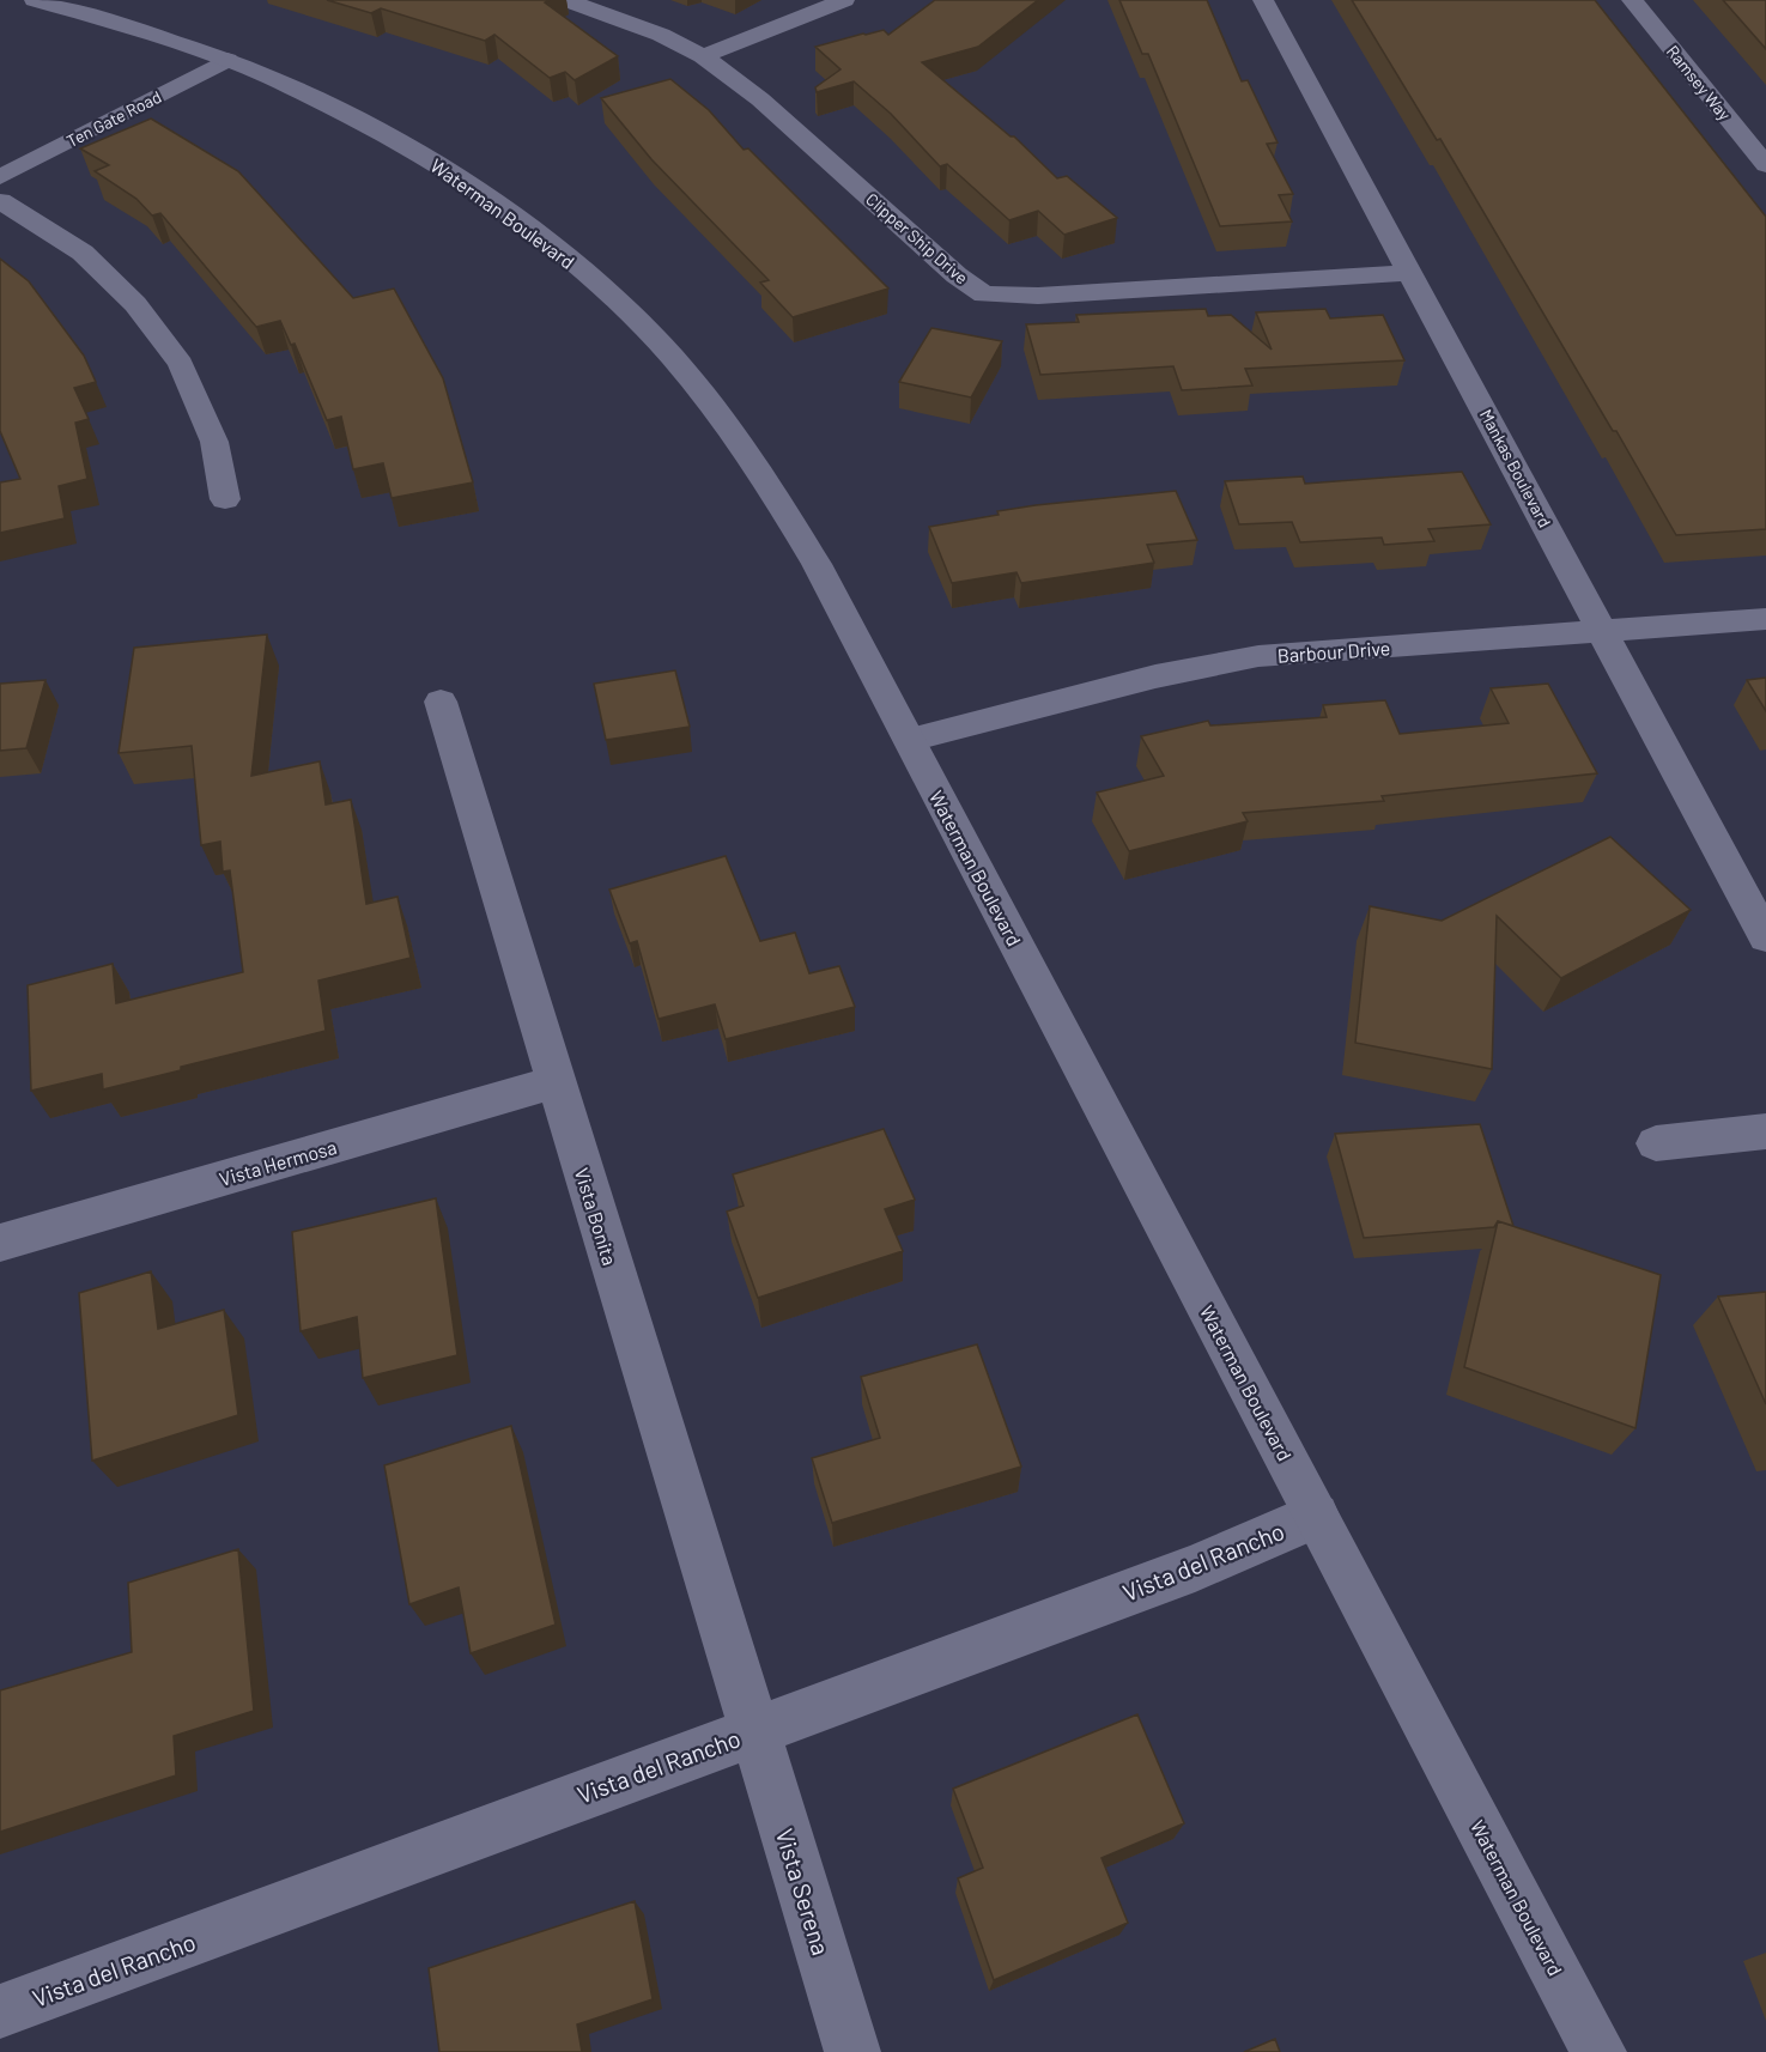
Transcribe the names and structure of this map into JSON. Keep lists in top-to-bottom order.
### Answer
{
  "streets": {
    "street": [
      "Ramsey Way",
      "Ten Gate Road",
      "Waterman Boulevard",
      "Clipper Ship Drive",
      "Mankas Boulevard",
      "Barbour Drive",
      "Vista Hermosa",
      "Vista Bonita",
      "Vista del Rancho",
      "Vista Serena"
    ]
  },
  "crossings": [
    ["Ten Gate Road", "Waterman Boulevard"],
    ["Waterman Boulevard", "Barbour Drive"],
    ["Waterman Boulevard", "Vista del Rancho"],
    ["Clipper Ship Drive", "Mankas Boulevard"],
    ["Mankas Boulevard", "Barbour Drive"],
    ["Vista Hermosa", "Vista Bonita"],
    ["Vista Bonita", "Vista del Rancho"],
    ["Vista Bonita", "Vista Serena"],
    ["Vista del Rancho", "Vista Serena"]
  ]
}
